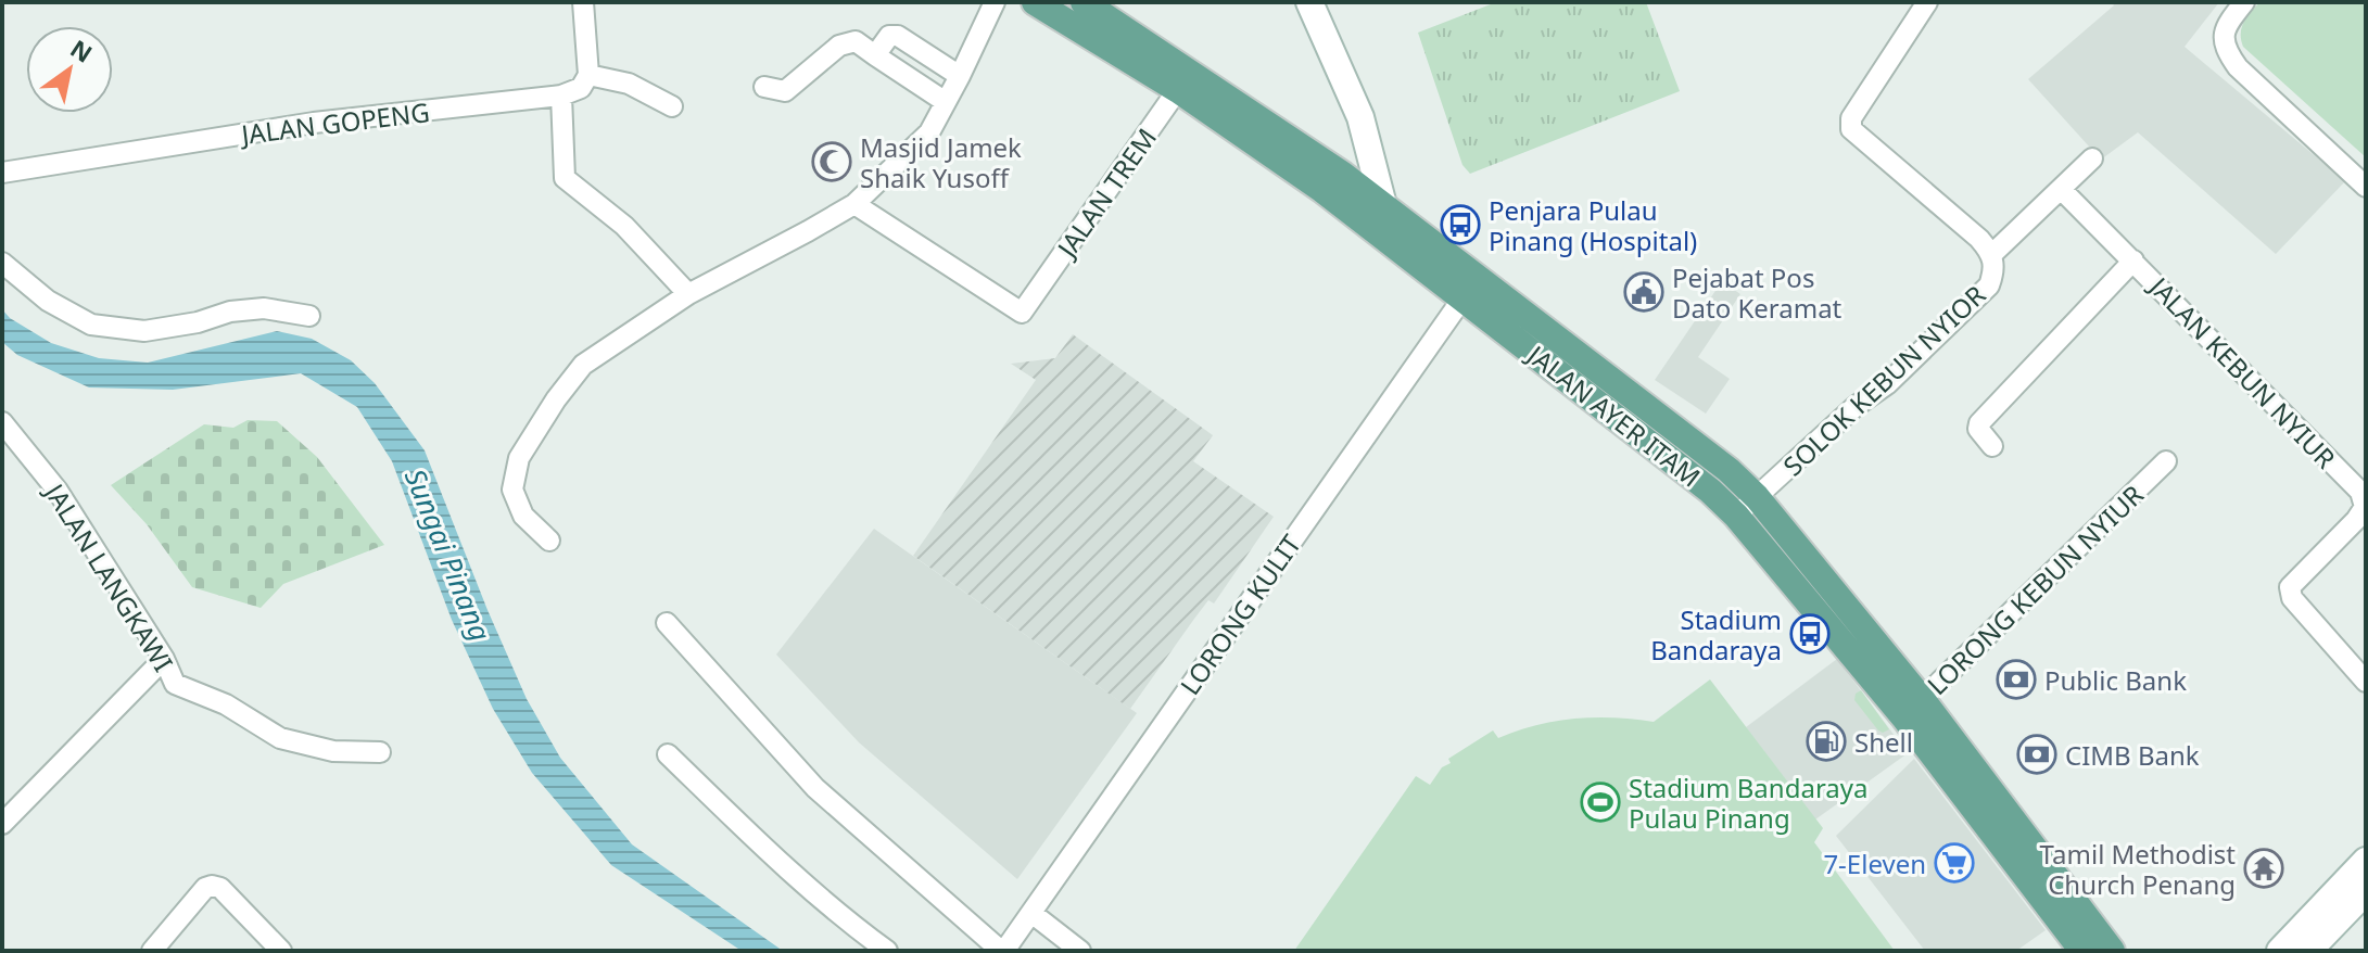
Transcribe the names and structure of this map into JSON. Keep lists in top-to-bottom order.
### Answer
{
  "streets": {
    "main road": ["JALAN AYER ITAM"],
    "street": [
      "JALAN GOPENG",
      "JALAN TREM",
      "JALAN KEBUN NYIUR",
      "SOLOK KEBUN NYIOR",
      "JALAN LANGKAWI",
      "LORONG KEBUN NYIUR",
      "LORONG KULIT"
    ]
  },
  "crossings": [
    ["JALAN TREM", "JALAN AYER ITAM"],
    ["SOLOK KEBUN NYIOR", "JALAN AYER ITAM"],
    ["JALAN AYER ITAM", "LORONG KEBUN NYIUR"],
    ["JALAN AYER ITAM", "LORONG KULIT"]
  ],
  "water": ["Sungai Pinang"],
  "places": {
    "mosque": ["Masjid Jamek Shaik Yusoff"],
    "bus stop": ["Penjara Pulau Pinang (Hospital)", "Stadium Bandaraya"],
    "public building": ["Pejabat Pos Dato Keramat"],
    "bank": ["Public Bank", "CIMB Bank"],
    "fuel station": ["Shell"],
    "sports": ["Stadium Bandaraya Pulau Pinang"],
    "supermarket": ["7-Eleven"],
    "temple": ["Tamil Methodist Church Penang"]
  },
  "north": "top right"
}
